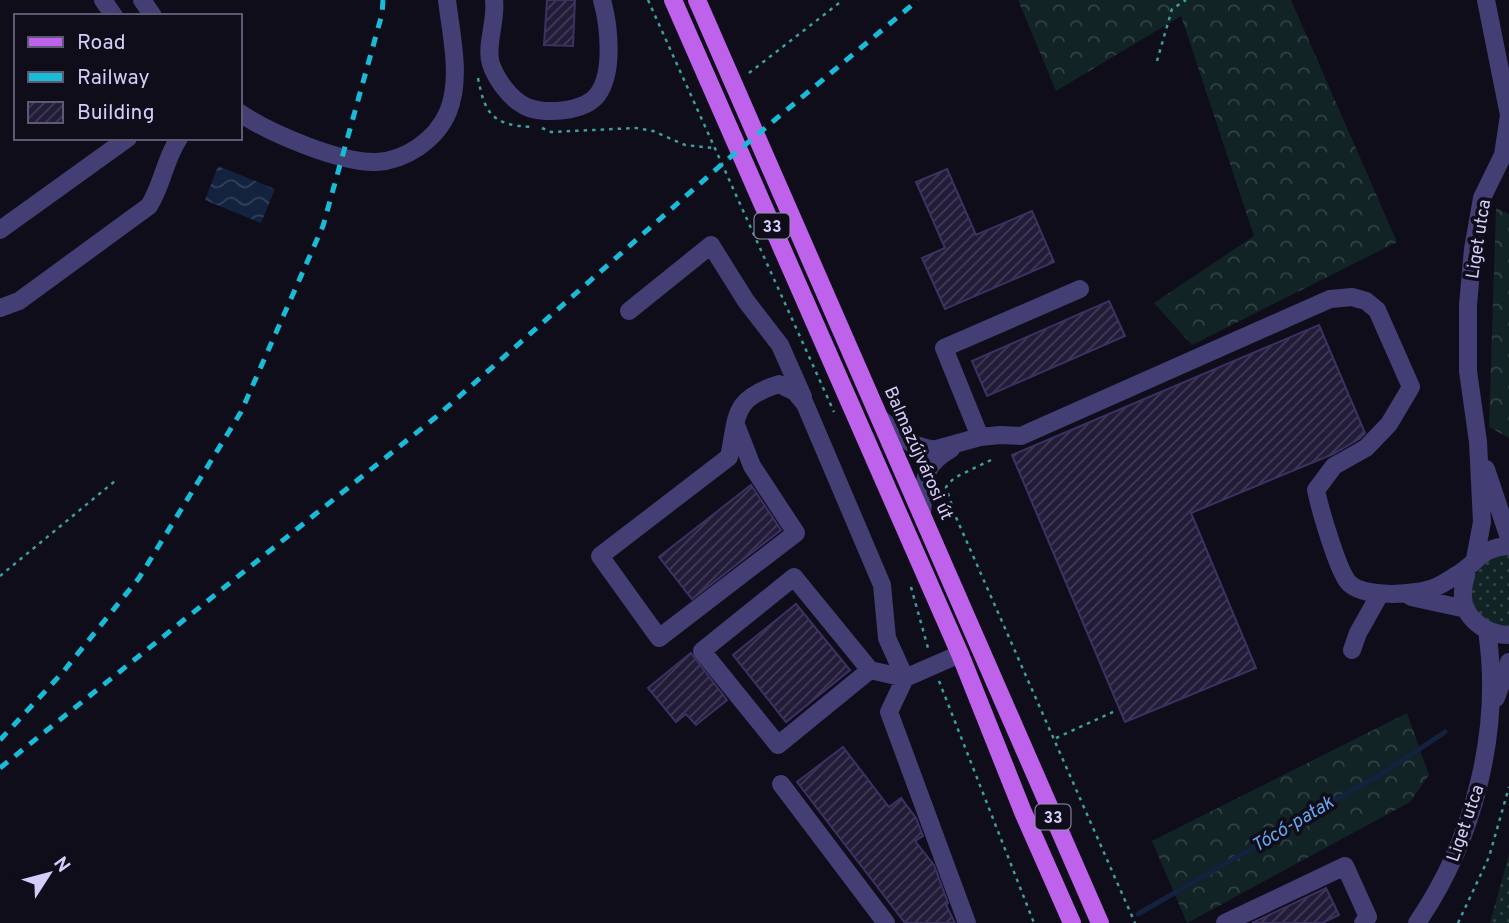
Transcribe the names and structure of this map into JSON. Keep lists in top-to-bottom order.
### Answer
{
  "streets": {
    "main road": ["33", "Balmazújvárosi út"],
    "street": ["Liget utca"]
  },
  "water": ["Tócó-patak"],
  "legend": ["Road", "Railway", "Building"],
  "north": "top right"
}
